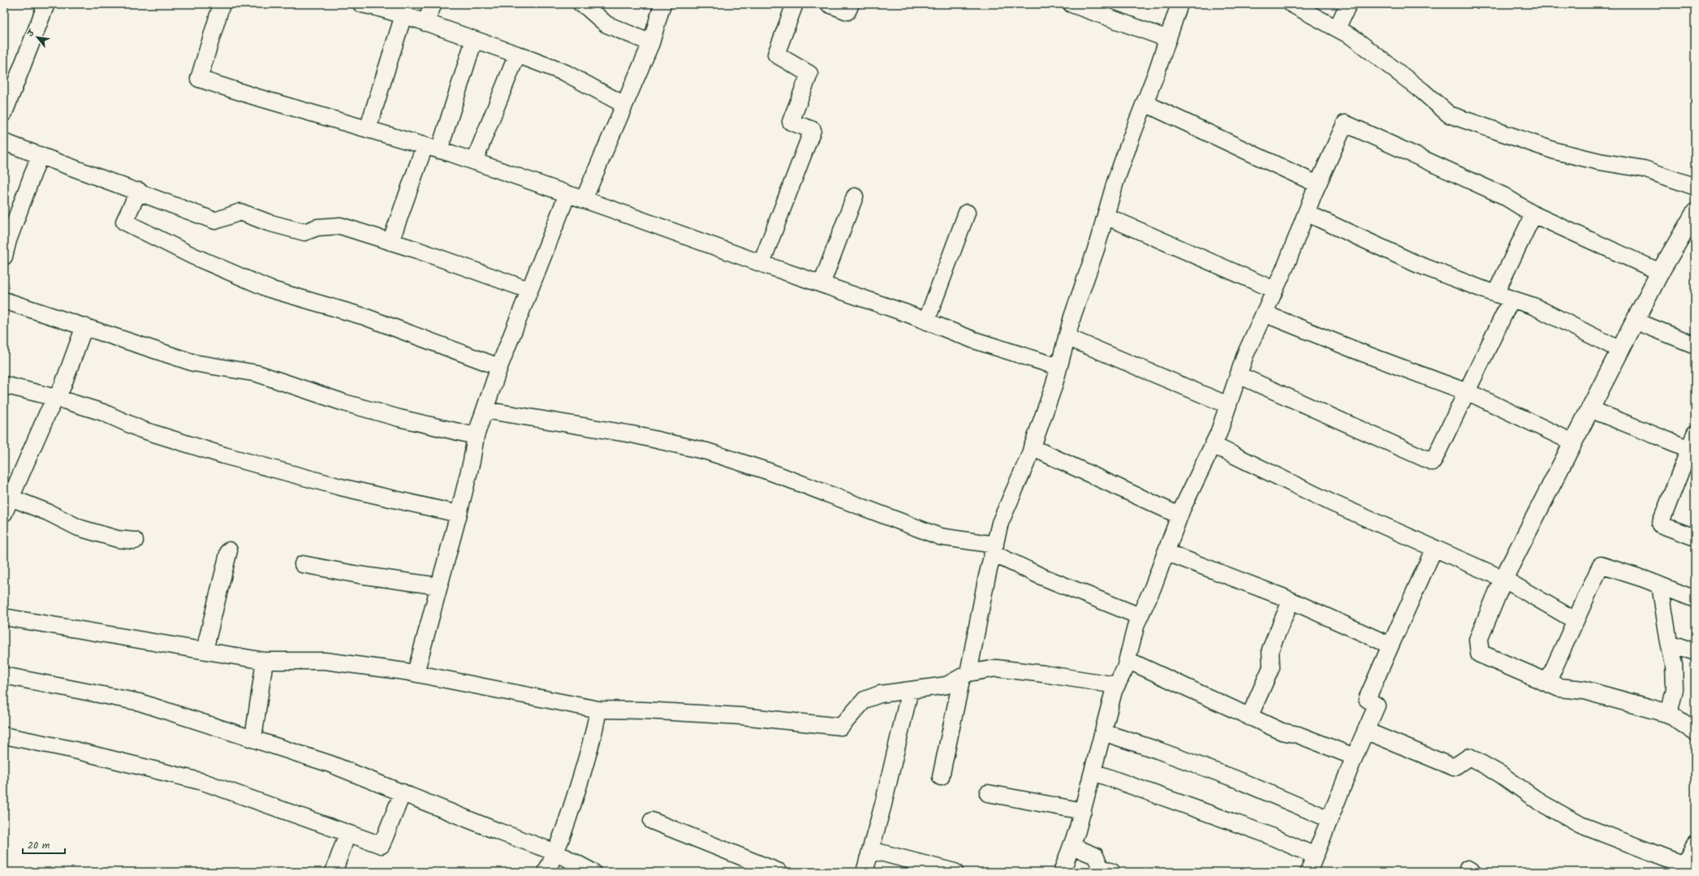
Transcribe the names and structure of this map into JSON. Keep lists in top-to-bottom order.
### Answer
{
  "scale_bar": "20 m",
  "north": "top left"
}
